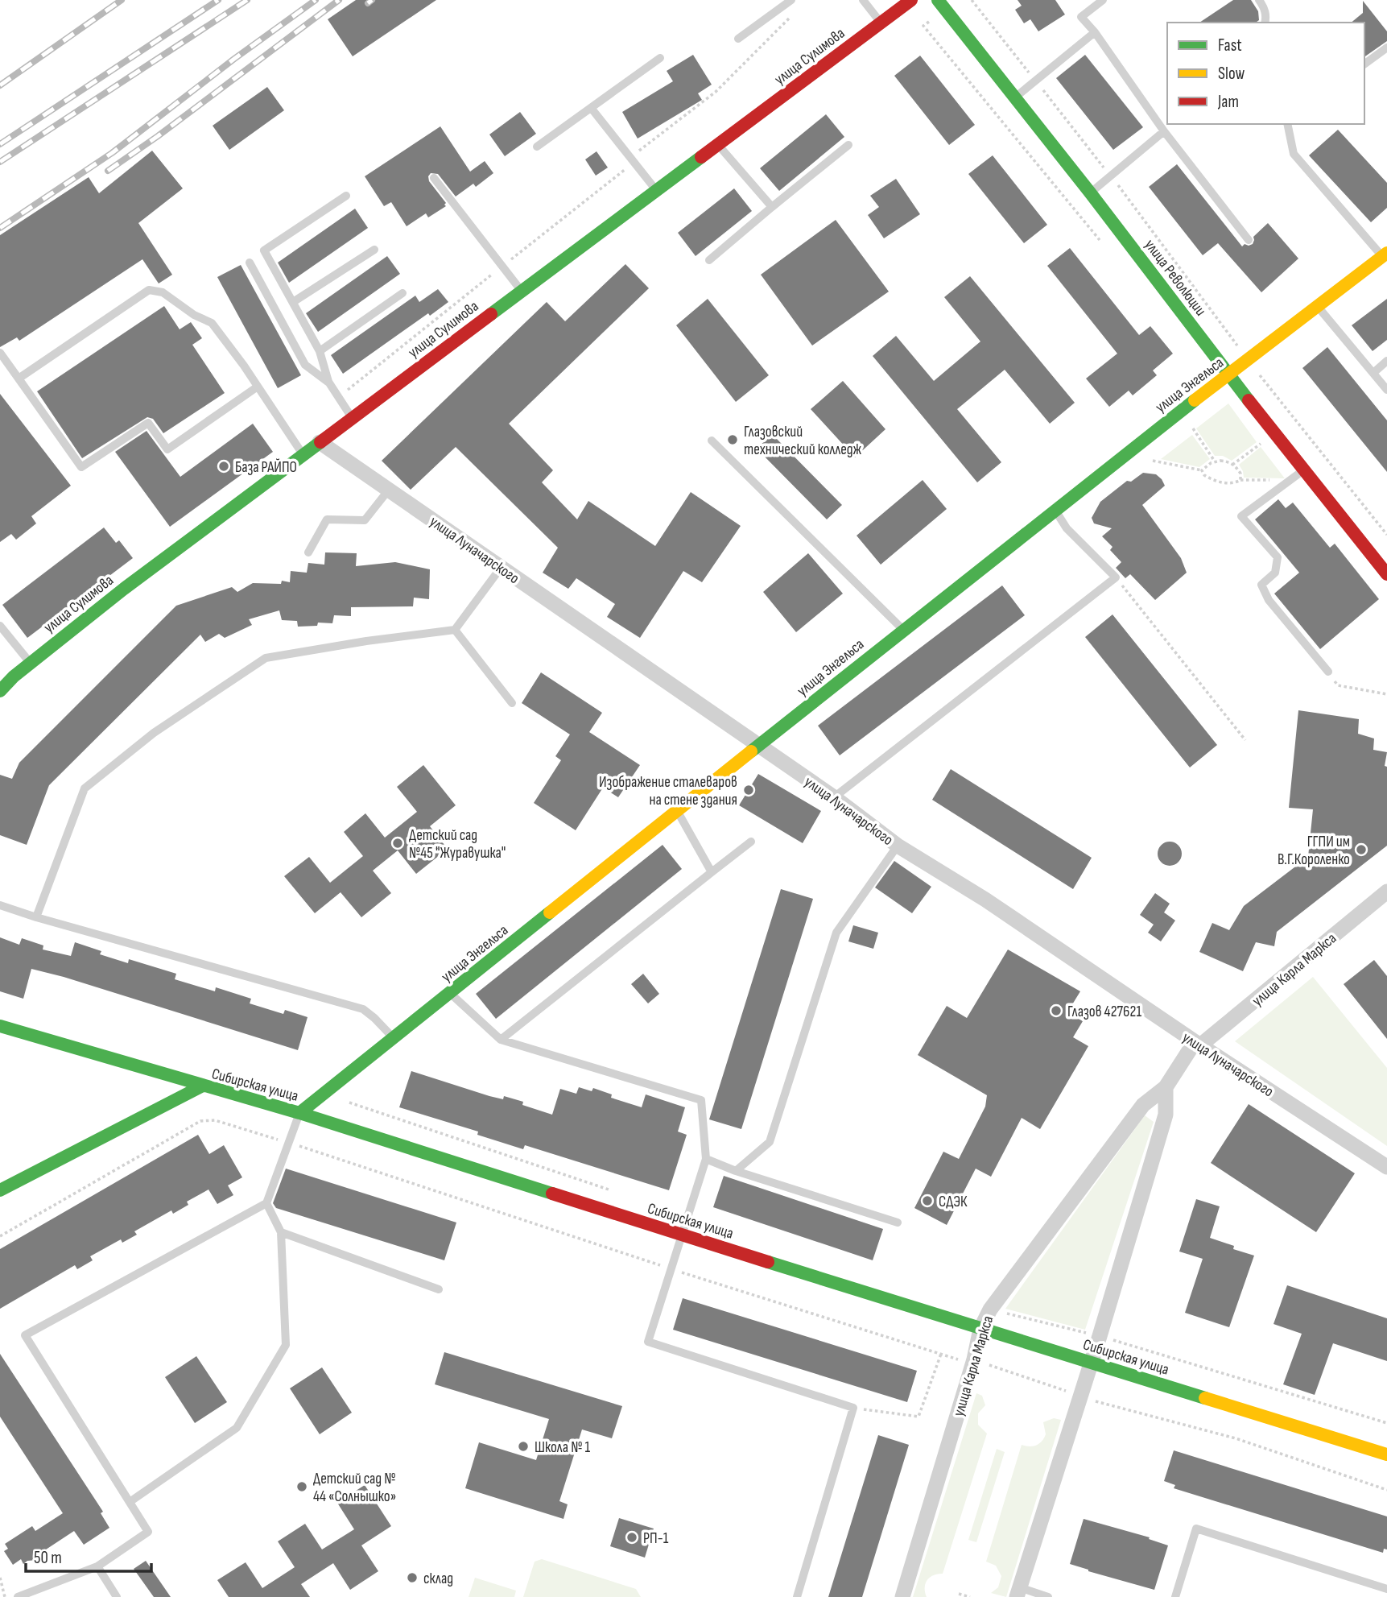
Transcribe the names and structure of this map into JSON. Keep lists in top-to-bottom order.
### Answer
{
  "streets": {
    "main road": [
      "улица Сулимова",
      "улица Революции",
      "улица Энгельса",
      "Сибирская улица"
    ],
    "street": ["улица Луначарского", "улица Карла Маркса"]
  },
  "crossings": [
    ["улица Сулимова", "улица Луначарского"],
    ["улица Революции", "улица Энгельса"],
    ["улица Энгельса", "улица Луначарского"],
    ["улица Энгельса", "Сибирская улица"],
    ["улица Луначарского", "улица Карла Маркса"],
    ["улица Карла Маркса", "Сибирская улица"]
  ],
  "places": [
    "Глазовский технический колледж",
    "База РАЙПО",
    "Изображение сталеваров на стене здания",
    "Детский сад №45 \"Журавушка\"",
    "ГГПИ им В.Г.Короленко",
    "Глазов 427621",
    "СДЭК",
    "Школа № 1",
    "Детский сад № 44 «Солнышко»",
    "РП-1",
    "склад"
  ],
  "legend": ["Fast", "Slow", "Jam"],
  "scale_bar": "50 m"
}
